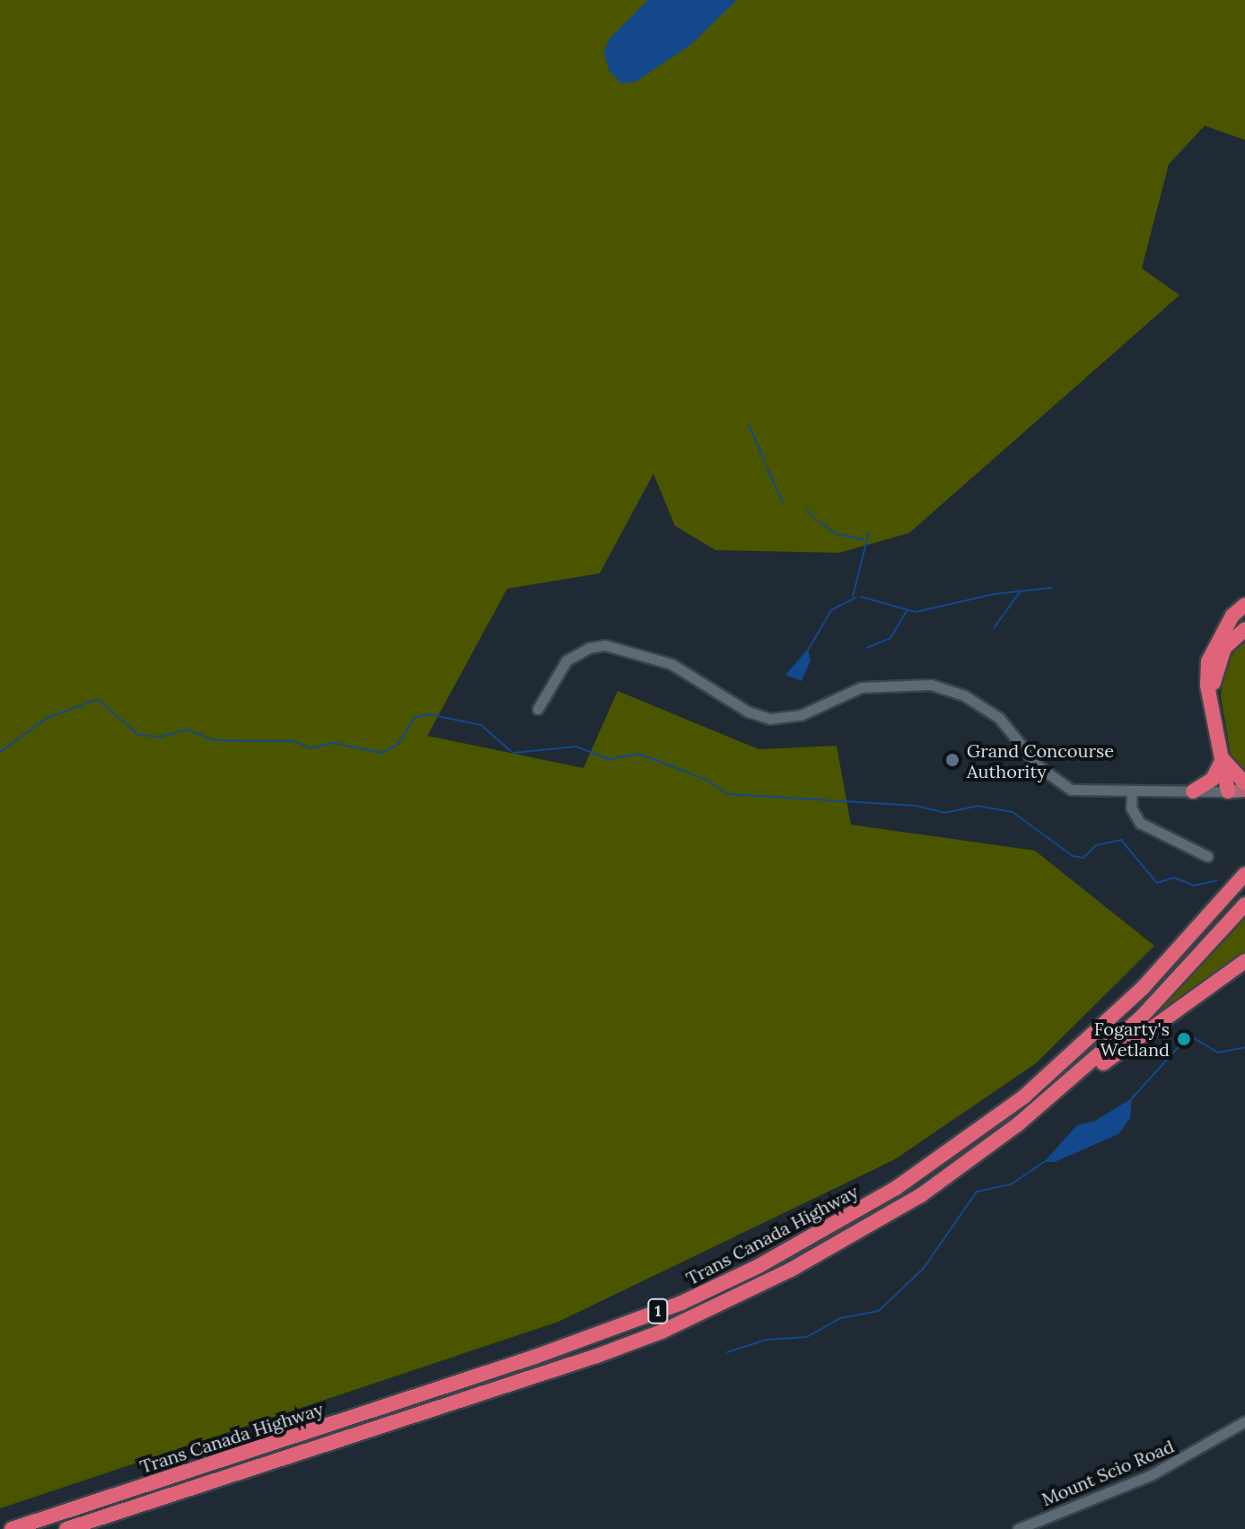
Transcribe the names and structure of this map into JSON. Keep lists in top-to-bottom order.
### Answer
{
  "streets": {
    "highway": ["Trans Canada Highway", "1"],
    "street": ["Mount Scio Road"]
  },
  "places": ["Grand Concourse Authority", "Fogarty's Wetland"]
}
